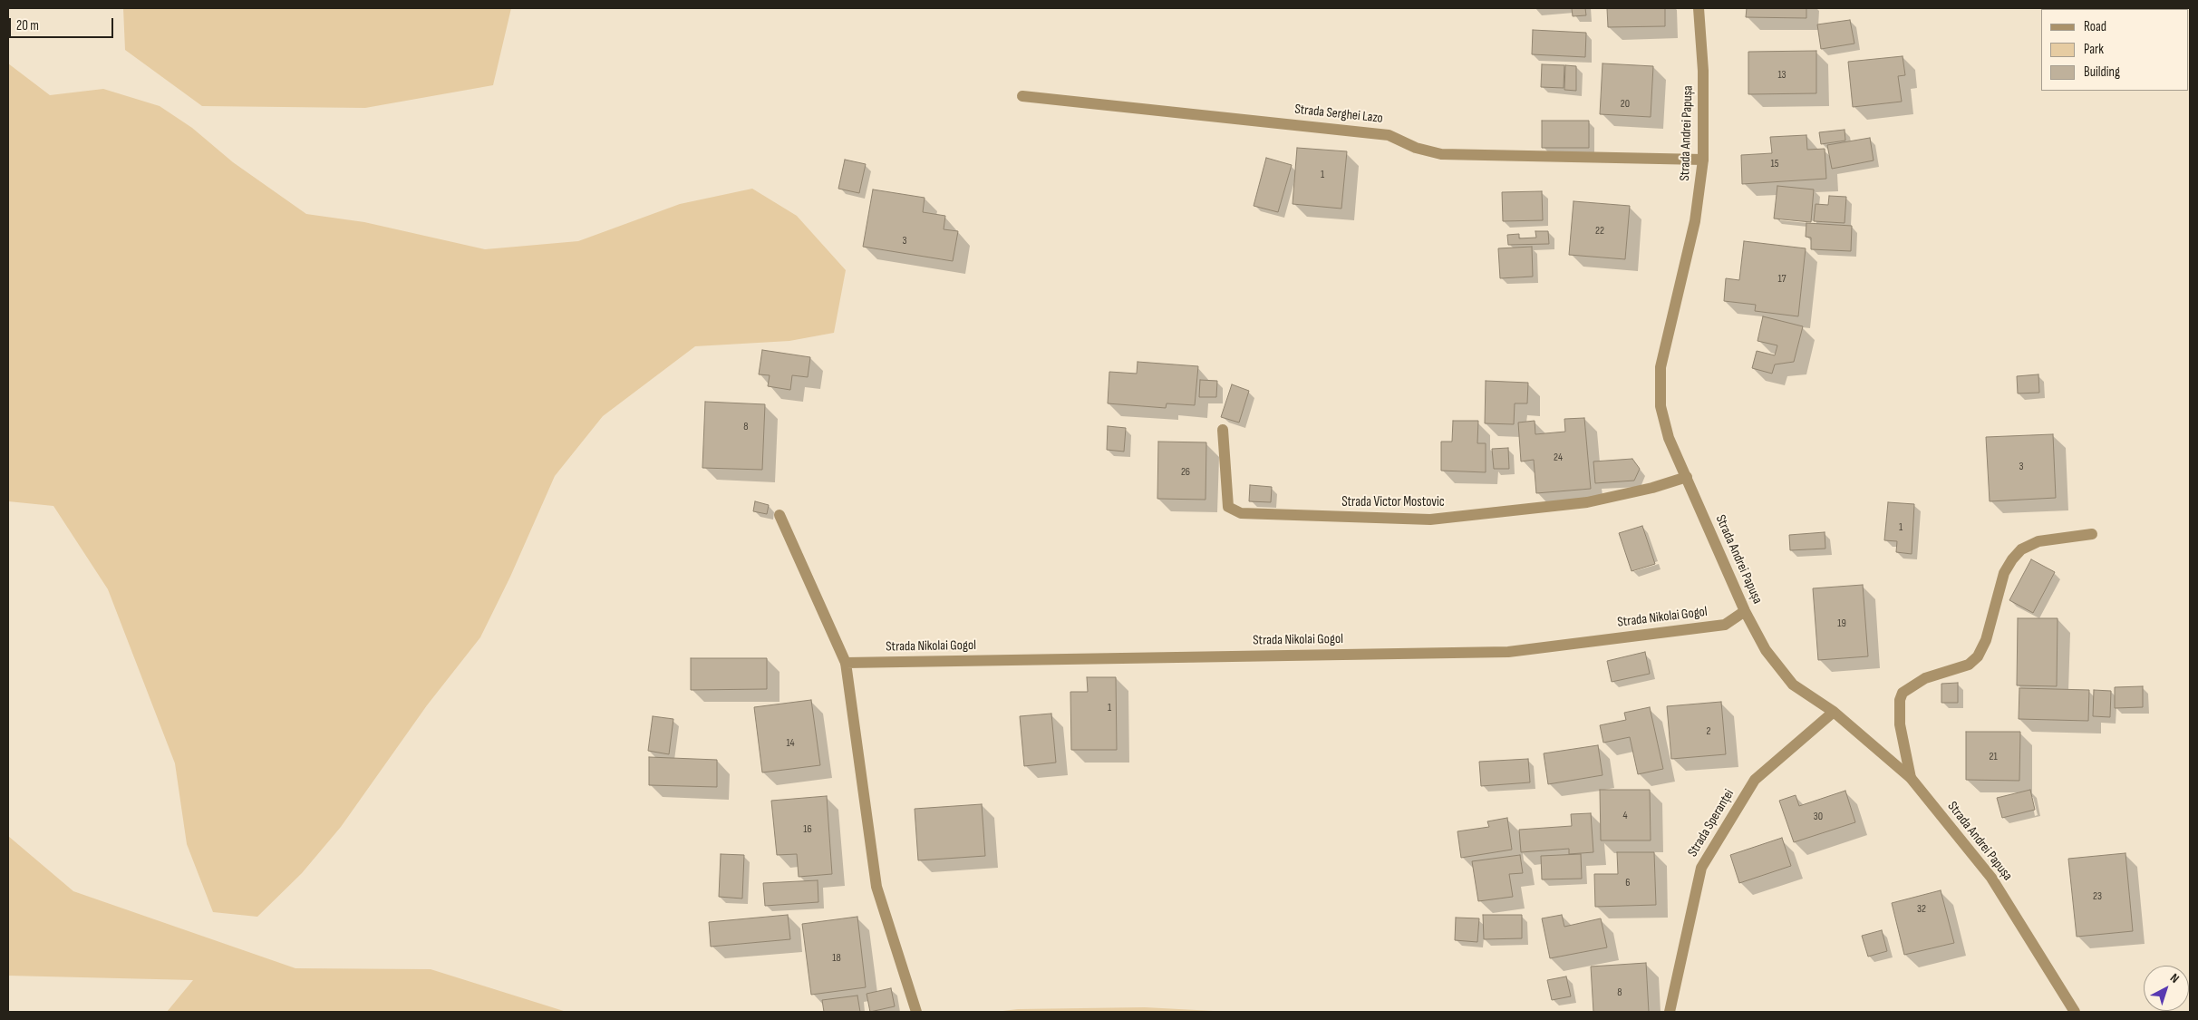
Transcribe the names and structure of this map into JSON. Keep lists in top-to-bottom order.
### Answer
{
  "streets": {
    "street": [
      "Strada Serghei Lazo",
      "Strada Andrei Papușa",
      "Strada Victor Mostovic",
      "Strada Nikolai Gogol",
      "Strada Speranței"
    ]
  },
  "crossings": [
    ["Strada Serghei Lazo", "Strada Andrei Papușa"],
    ["Strada Andrei Papușa", "Strada Victor Mostovic"],
    ["Strada Andrei Papușa", "Strada Nikolai Gogol"],
    ["Strada Andrei Papușa", "Strada Speranței"]
  ],
  "house_numbers": [
    "13",
    "20",
    "15",
    "1",
    "22",
    "3",
    "17",
    "8",
    "24",
    "3",
    "26",
    "1",
    "19",
    "1",
    "2",
    "14",
    "21",
    "4",
    "30",
    "16",
    "6",
    "23",
    "32",
    "18",
    "8"
  ],
  "legend": ["Road", "Park", "Building"],
  "scale_bar": "20 m",
  "north": "top right"
}
